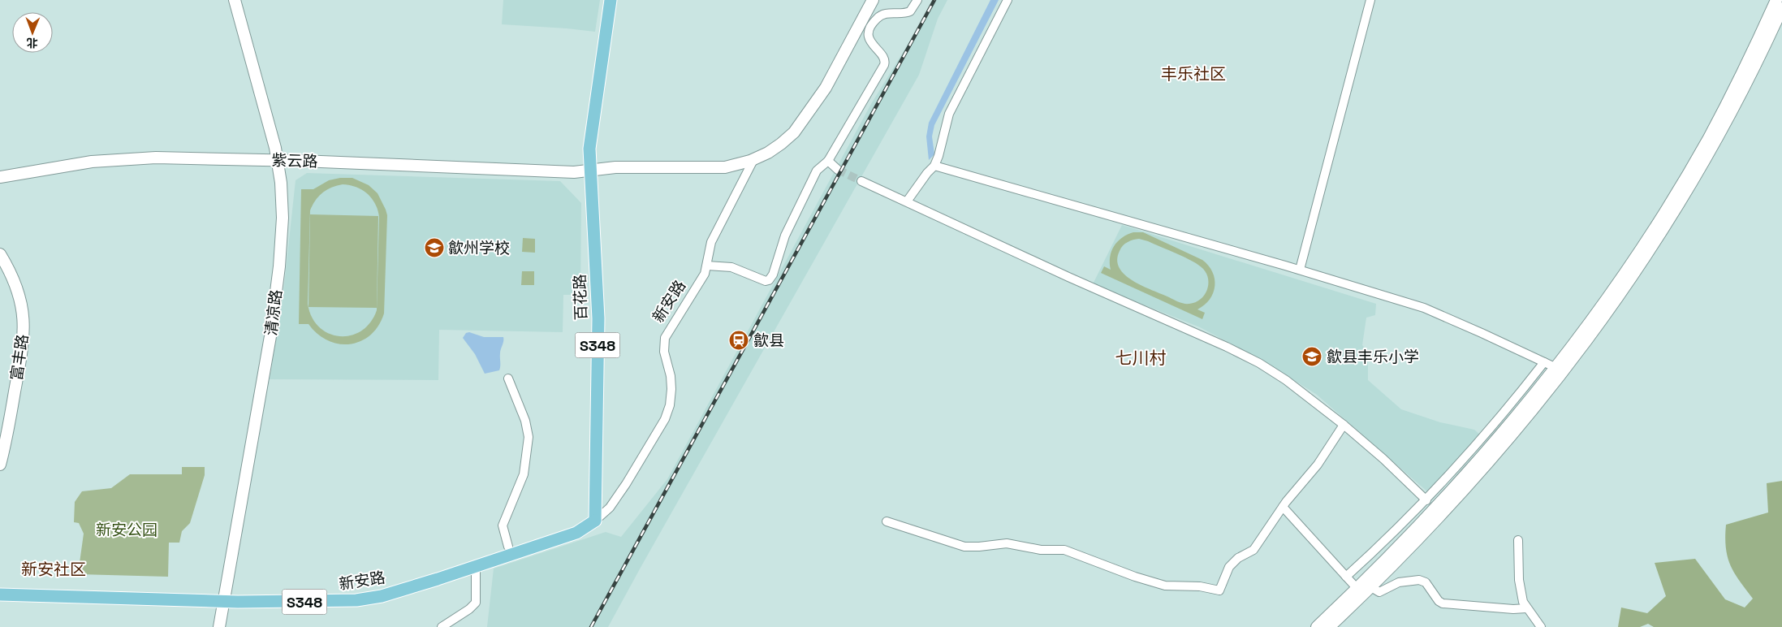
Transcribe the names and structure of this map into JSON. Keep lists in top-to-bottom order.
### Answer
{
  "streets": {
    "main road": ["百花路", "新安路", "S348"],
    "street": ["紫云路", "清凉路", "富丰路"]
  },
  "crossings": [
    ["紫云路", "百花路"],
    ["紫云路", "新安路"],
    ["紫云路", "清凉路"],
    ["百花路", "新安路"],
    ["新安路", "清凉路"]
  ],
  "districts": ["丰乐社区", "七川村", "新安社区"],
  "parks": ["新安公园"],
  "places": {
    "school or university": ["歙州学校", "歙县丰乐小学"],
    "station": ["歙县"]
  },
  "north": "bottom"
}
